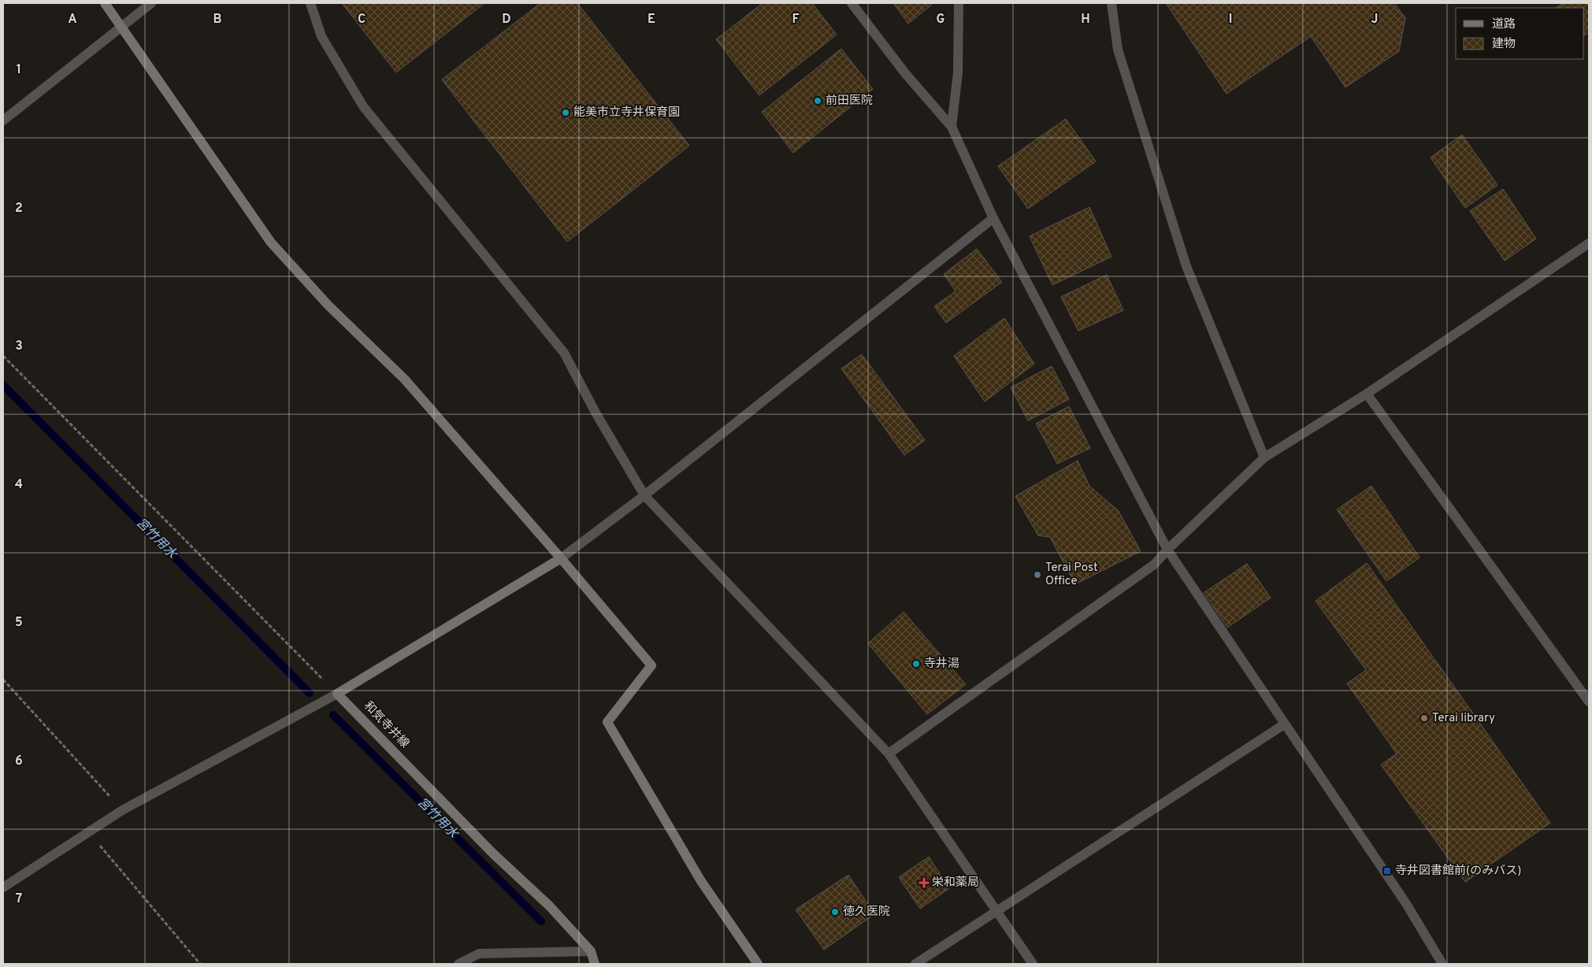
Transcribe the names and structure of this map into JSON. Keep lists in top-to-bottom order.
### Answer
{
  "streets": {
    "main road": ["和気寺井線"]
  },
  "water": ["宮竹用水"],
  "places": {
    "other": [
      "前田医院",
      "能美市立寺井保育園",
      "Terai Post Office",
      "寺井湯",
      "Terai library",
      "徳久医院"
    ],
    "transit": ["寺井図書館前(のみバス)"],
    "health": ["栄和薬局"]
  },
  "legend": ["道路", "建物"],
  "grid": {
    "columns": [
      "A",
      "B",
      "C",
      "D",
      "E",
      "F",
      "G",
      "H",
      "I",
      "J"
    ],
    "rows": [
      "1",
      "2",
      "3",
      "4",
      "5",
      "6",
      "7"
    ]
  }
}
